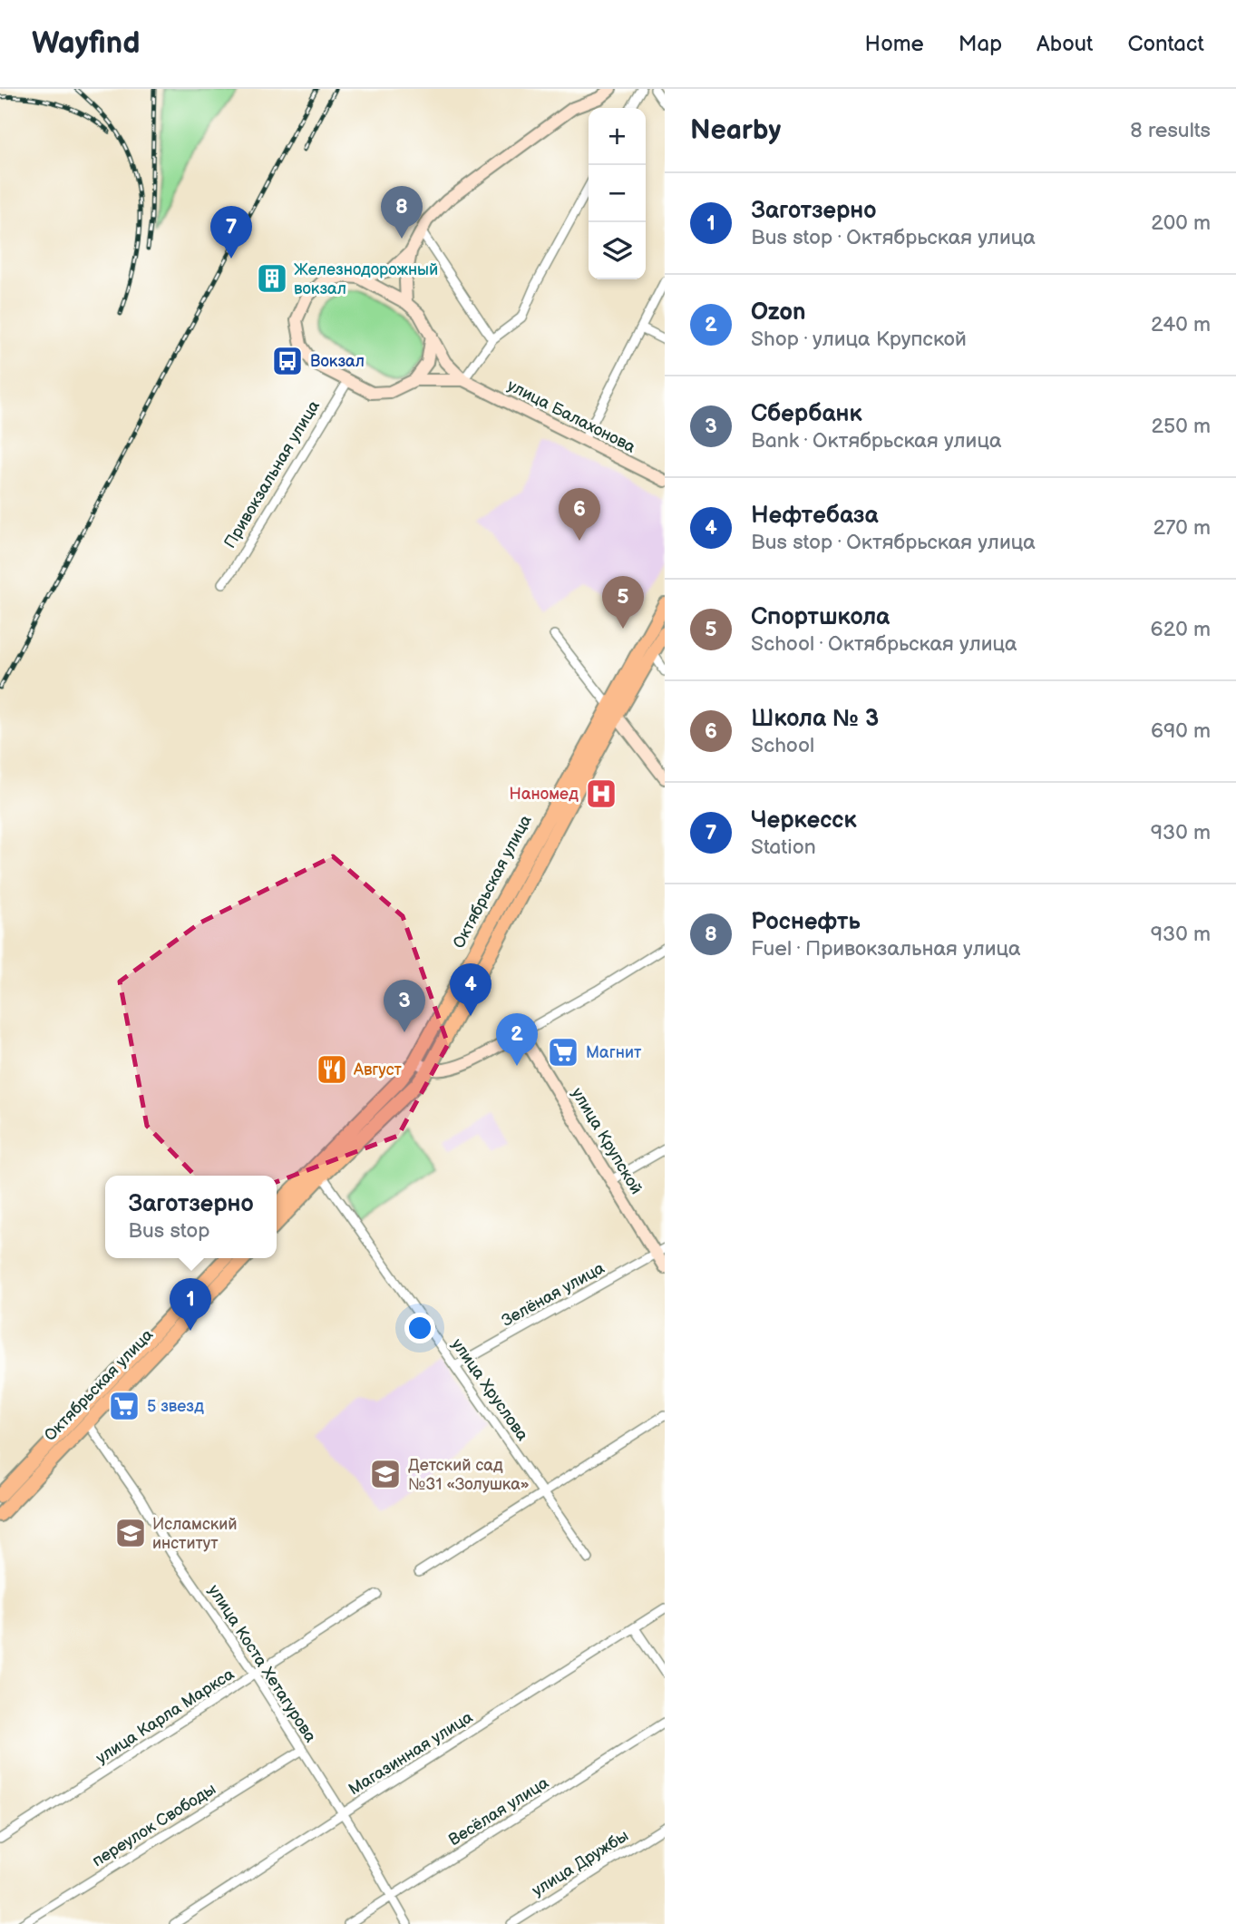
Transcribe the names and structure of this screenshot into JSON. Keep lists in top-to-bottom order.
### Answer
{
  "streets": {
    "main road": ["Октябрьская улица"],
    "street": [
      "улица Балахонова",
      "Привокзальная улица",
      "улица Крупской",
      "Зелёная улица",
      "улица Хруслова",
      "улица Коста Хетагурова",
      "улица Карла Маркса",
      "Магазинная улица",
      "Весёлая улица",
      "переулок Свободы",
      "улица Дружбы"
    ]
  },
  "crossings": [
    ["улица Балахонова", "Привокзальная улица"],
    ["Октябрьская улица", "улица Хруслова"],
    ["Октябрьская улица", "улица Коста Хетагурова"],
    ["улица Крупской", "Зелёная улица"],
    ["Зелёная улица", "улица Хруслова"],
    ["улица Коста Хетагурова", "улица Карла Маркса"],
    ["улица Коста Хетагурова", "Магазинная улица"],
    ["улица Коста Хетагурова", "Весёлая улица"],
    ["улица Коста Хетагурова", "переулок Свободы"]
  ],
  "places": {
    "building": ["Железнодорожный вокзал"],
    "bus stop": ["Вокзал"],
    "hospital": ["Наномед"],
    "supermarket": ["Магнит", "5 звезд"],
    "restaurant": ["Август"],
    "school or university": ["Детский сад №31 «Золушка»", "Исламский институт"]
  },
  "page": {
    "header": "Wayfind",
    "nav": [
      "Home",
      "Map",
      "About",
      "Contact"
    ],
    "heading": ["Nearby", "8 results"],
    "map_buttons": ["+", "−"],
    "list": [
      {
        "mark": "1",
        "name": "Заготзерно",
        "note": "Bus stop · Октябрьская улица",
        "value": "200 m"
      },
      {
        "mark": "2",
        "name": "Ozon",
        "note": "Shop · улица Крупской",
        "value": "240 m"
      },
      {
        "mark": "3",
        "name": "Сбербанк",
        "note": "Bank · Октябрьская улица",
        "value": "250 m"
      },
      {
        "mark": "4",
        "name": "Нефтебаза",
        "note": "Bus stop · Октябрьская улица",
        "value": "270 m"
      },
      {
        "mark": "5",
        "name": "Спортшкола",
        "note": "School · Октябрьская улица",
        "value": "620 m"
      },
      {
        "mark": "6",
        "name": "Школа № 3",
        "note": "School",
        "value": "690 m"
      },
      {
        "mark": "7",
        "name": "Черкесск",
        "note": "Station",
        "value": "930 m"
      },
      {
        "mark": "8",
        "name": "Роснефть",
        "note": "Fuel · Привокзальная улица",
        "value": "930 m"
      }
    ],
    "pins": [
      "8",
      "7",
      "6",
      "5",
      "4",
      "3",
      "2",
      "1"
    ],
    "popup": ["Заготзерно", "Bus stop"]
  }
}
